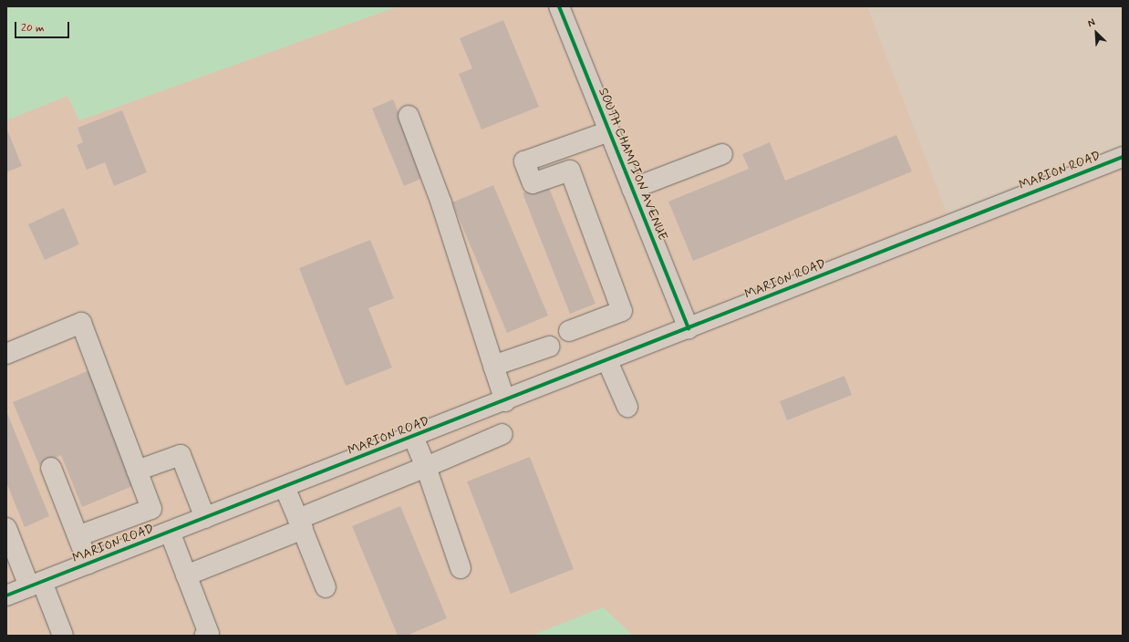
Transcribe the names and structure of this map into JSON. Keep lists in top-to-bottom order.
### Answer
{
  "streets": {
    "street": ["SOUTH CHAMPION AVENUE", "MARION ROAD"]
  },
  "crossings": [
    ["SOUTH CHAMPION AVENUE", "MARION ROAD"]
  ],
  "scale_bar": "20 m",
  "north": "top left"
}
